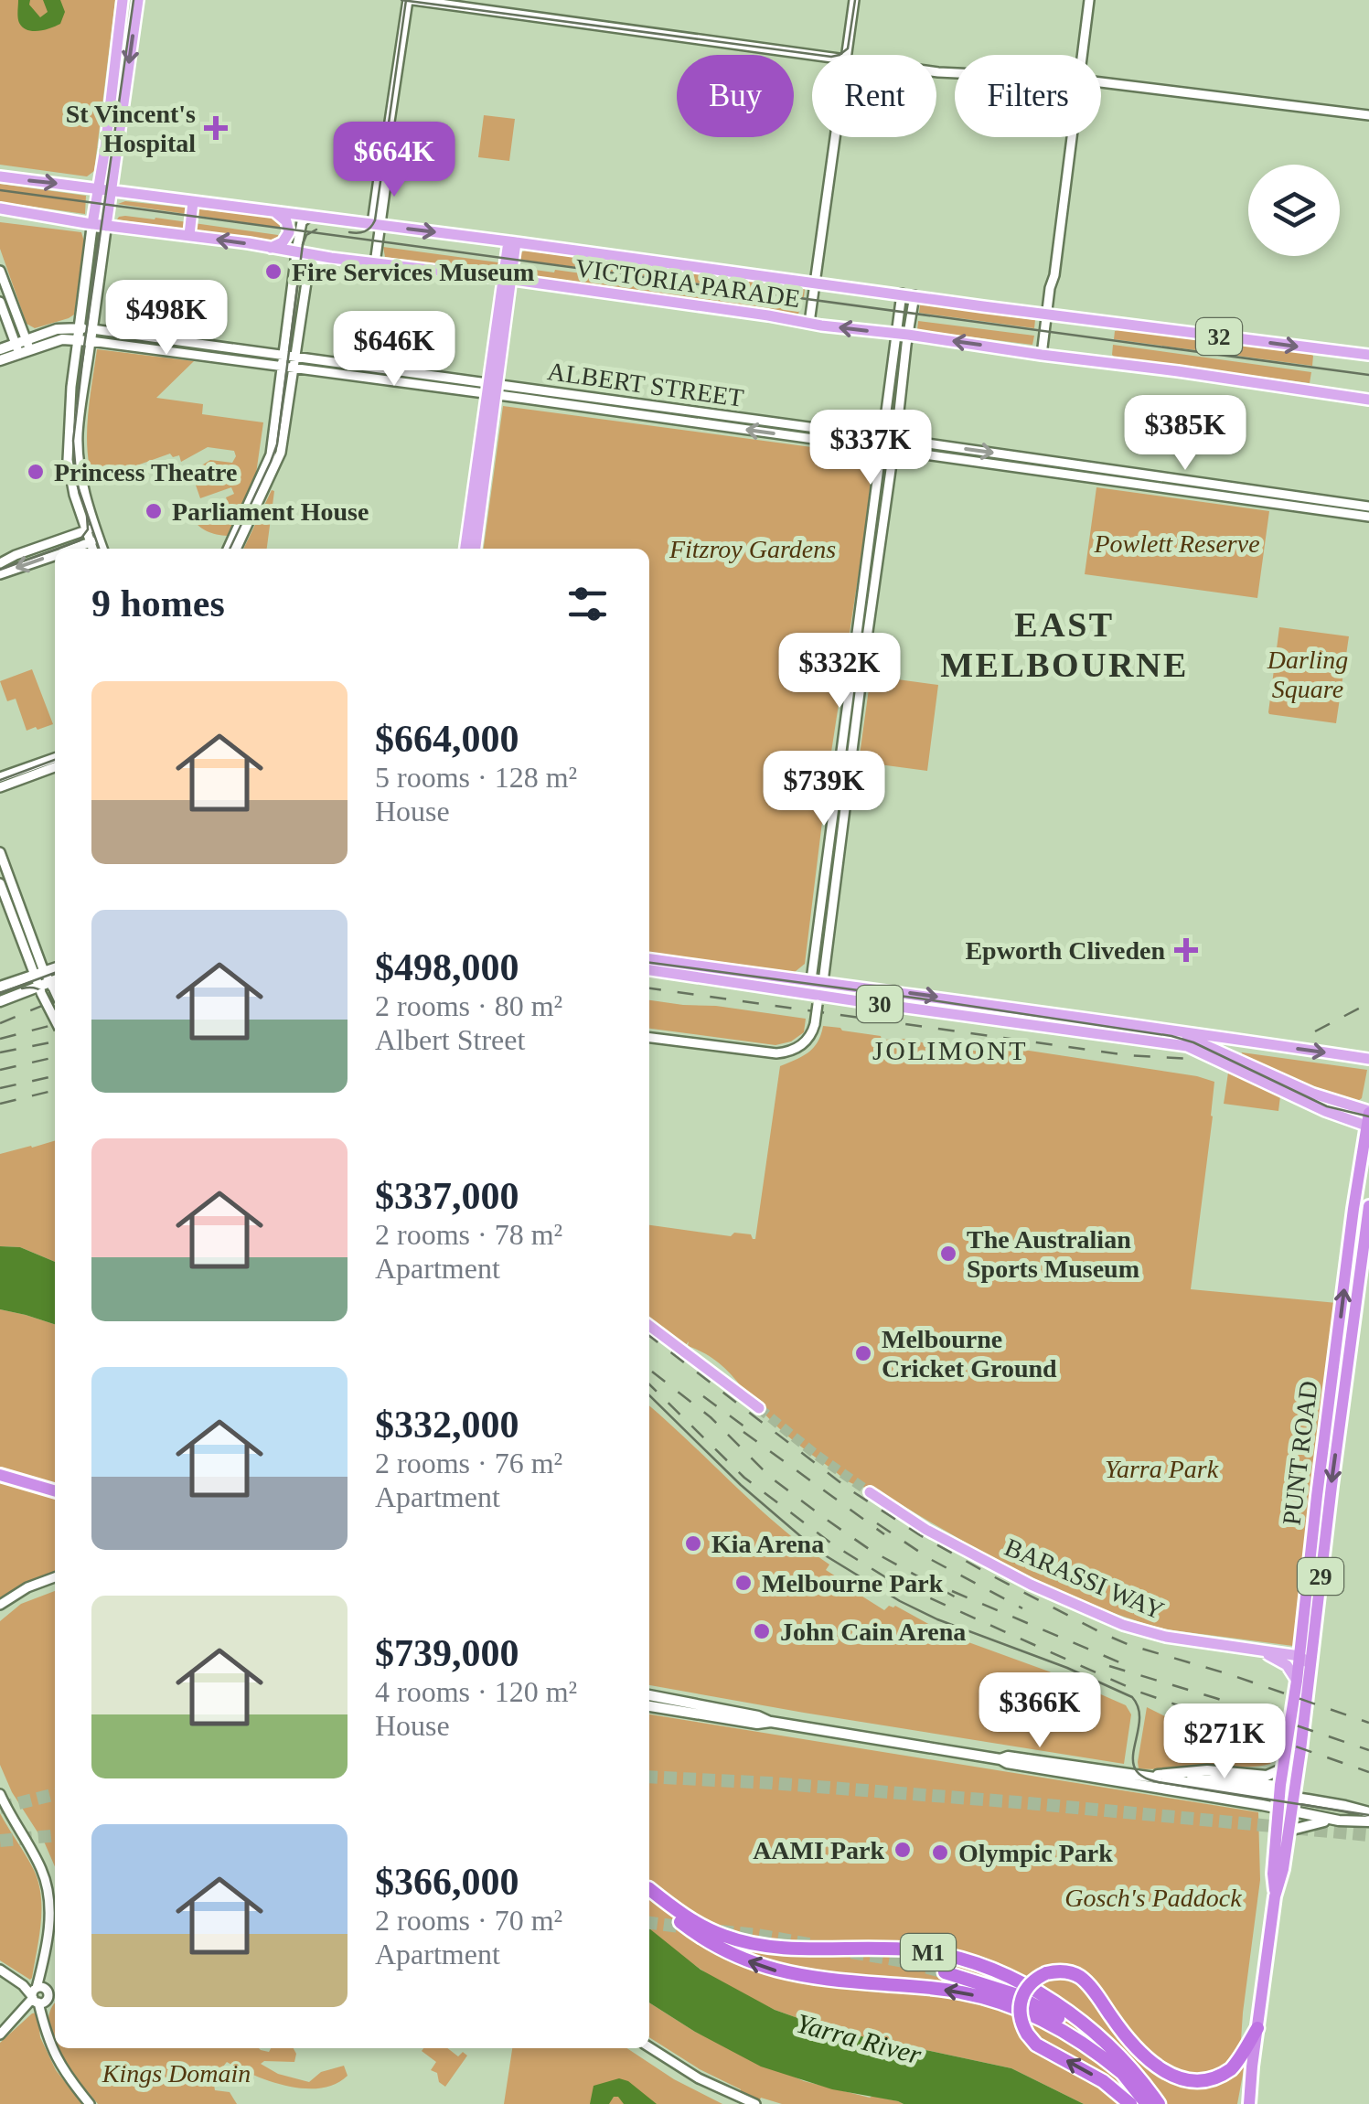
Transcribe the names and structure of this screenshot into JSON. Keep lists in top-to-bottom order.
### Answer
{
  "streets": {
    "highway": ["PUNT ROAD", "29", "M1"],
    "main road": [
      "VICTORIA PARADE",
      "32",
      "ALBERT STREET",
      "30",
      "BARASSI WAY"
    ]
  },
  "crossings": [
    ["30", "PUNT ROAD"],
    ["PUNT ROAD", "BARASSI WAY"]
  ],
  "districts": ["EAST MELBOURNE", "JOLIMONT"],
  "water": ["Yarra River"],
  "parks": [
    "Powlett Reserve",
    "Fitzroy Gardens",
    "Darling Square",
    "Yarra Park",
    "Gosch's Paddock",
    "Kings Domain"
  ],
  "places": {
    "health": ["St Vincent's Hospital", "Epworth Cliveden"],
    "other": [
      "Fire Services Museum",
      "Princess Theatre",
      "Parliament House",
      "The Australian Sports Museum",
      "Melbourne Cricket Ground",
      "Kia Arena",
      "Melbourne Park",
      "John Cain Arena",
      "AAMI Park",
      "Olympic Park"
    ]
  },
  "page": {
    "chip": ["Buy", "Rent", "Filters"],
    "price": [
      "$664K",
      "$498K",
      "$646K",
      "$385K",
      "$337K",
      "$332K",
      "$739K",
      "$366K",
      "$271K"
    ],
    "heading": "9 homes",
    "list": [
      {
        "name": "$664,000",
        "note": "5 rooms · 128 m² · House"
      },
      {
        "name": "$498,000",
        "note": "2 rooms · 80 m² · Albert Street"
      },
      {
        "name": "$337,000",
        "note": "2 rooms · 78 m² · Apartment"
      },
      {
        "name": "$332,000",
        "note": "2 rooms · 76 m² · Apartment"
      },
      {
        "name": "$739,000",
        "note": "4 rooms · 120 m² · House"
      },
      {
        "name": "$366,000",
        "note": "2 rooms · 70 m² · Apartment"
      }
    ]
  }
}
